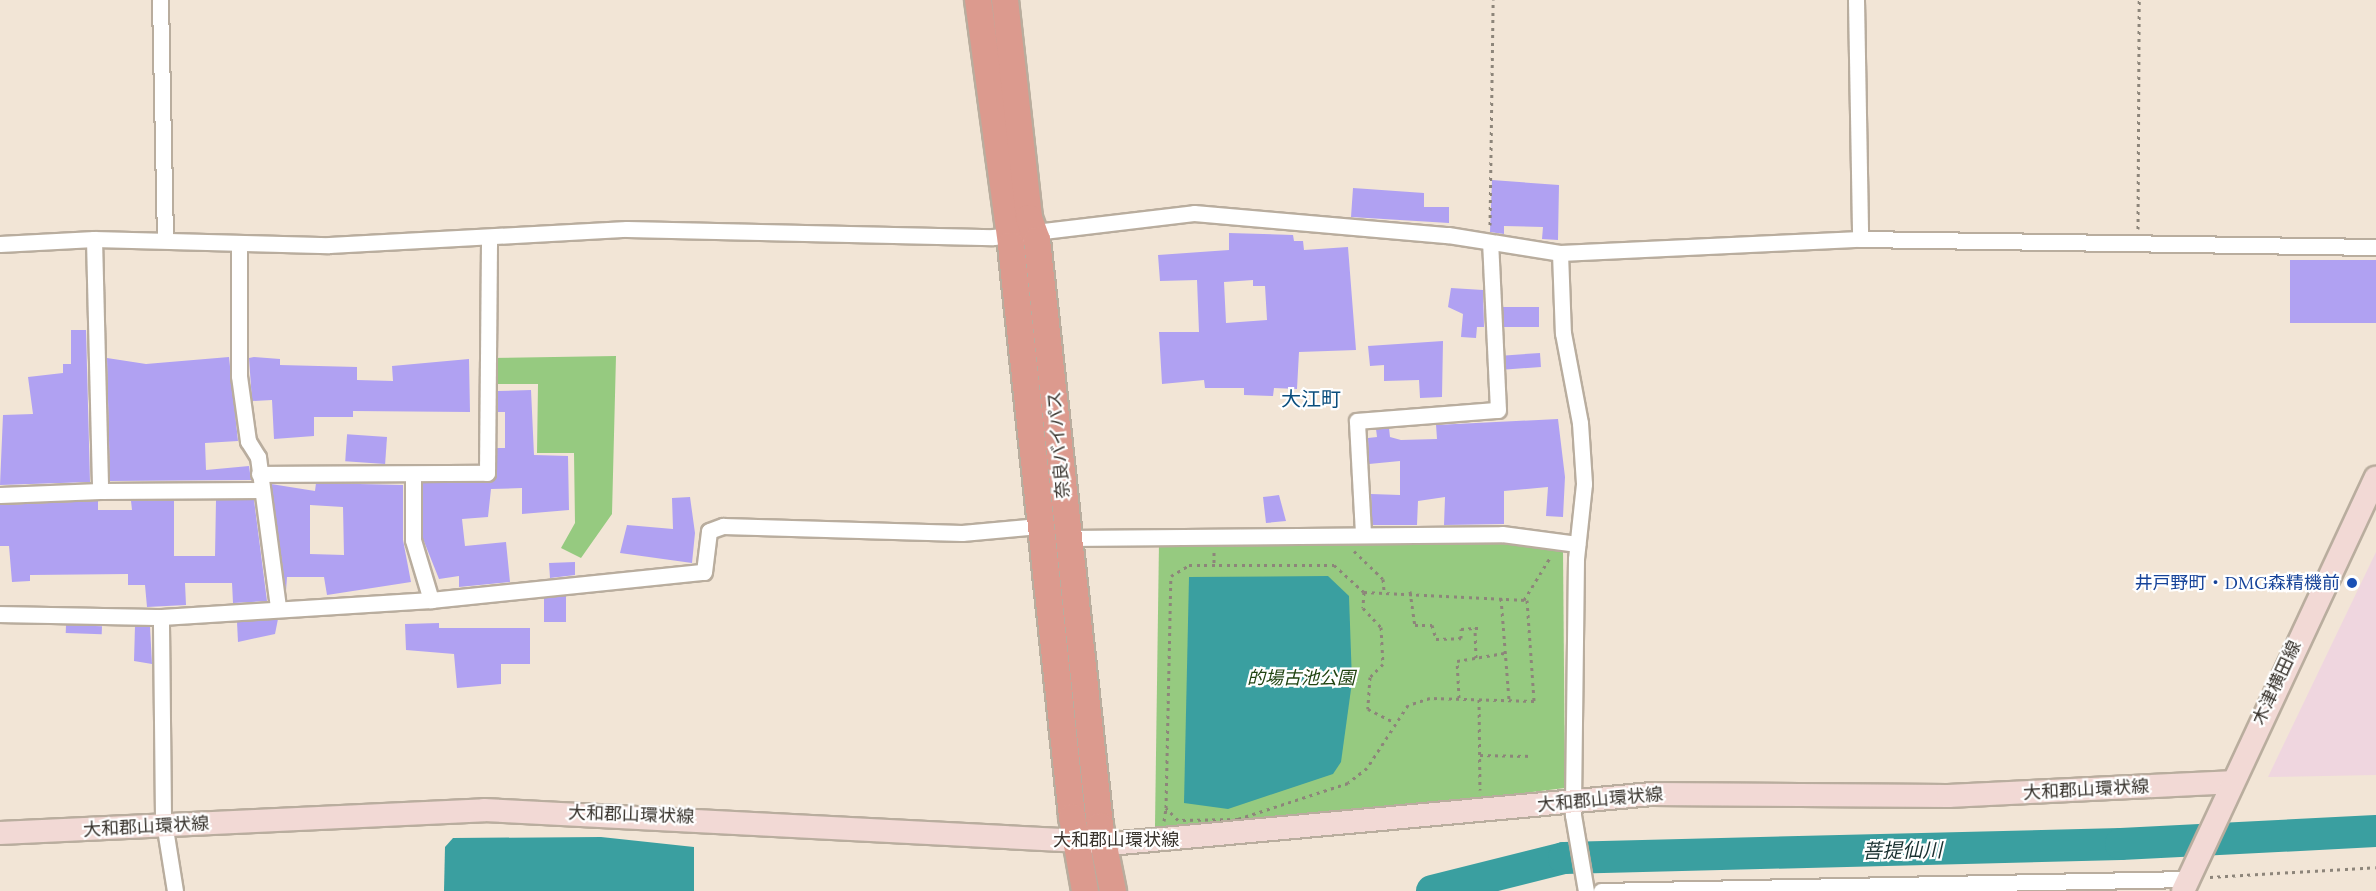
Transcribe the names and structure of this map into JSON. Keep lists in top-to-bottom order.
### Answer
{
  "streets": {
    "highway": ["奈良バイパス"],
    "main road": ["木津横田線", "大和郡山環状線"]
  },
  "crossings": [
    ["奈良バイパス", "大和郡山環状線"],
    ["木津横田線", "大和郡山環状線"]
  ],
  "districts": ["大江町"],
  "water": ["菩提仙川"],
  "parks": ["的場古池公園"],
  "places": ["井戸野町・DMG森精機前"]
}
